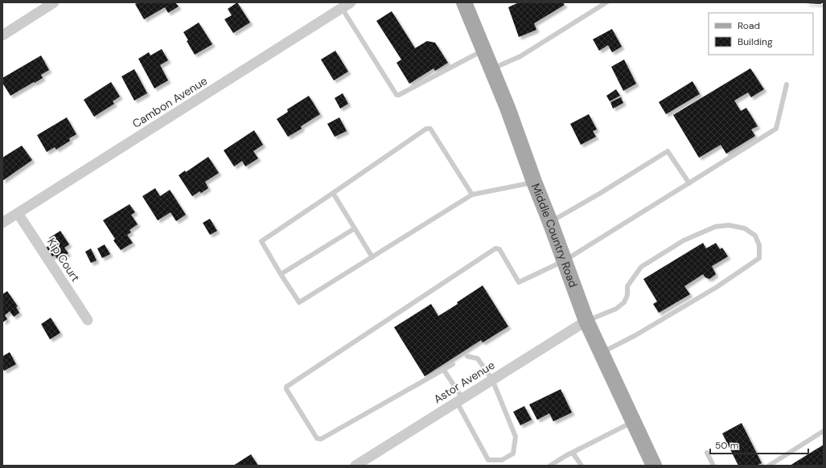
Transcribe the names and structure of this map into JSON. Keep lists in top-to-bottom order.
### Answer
{
  "streets": {
    "main road": ["Middle Country Road"],
    "street": ["Cambon Avenue", "Kip Court", "Astor Avenue"]
  },
  "crossings": [
    ["Cambon Avenue", "Kip Court"],
    ["Middle Country Road", "Astor Avenue"]
  ],
  "legend": ["Road", "Building"],
  "scale_bar": "50 m"
}
